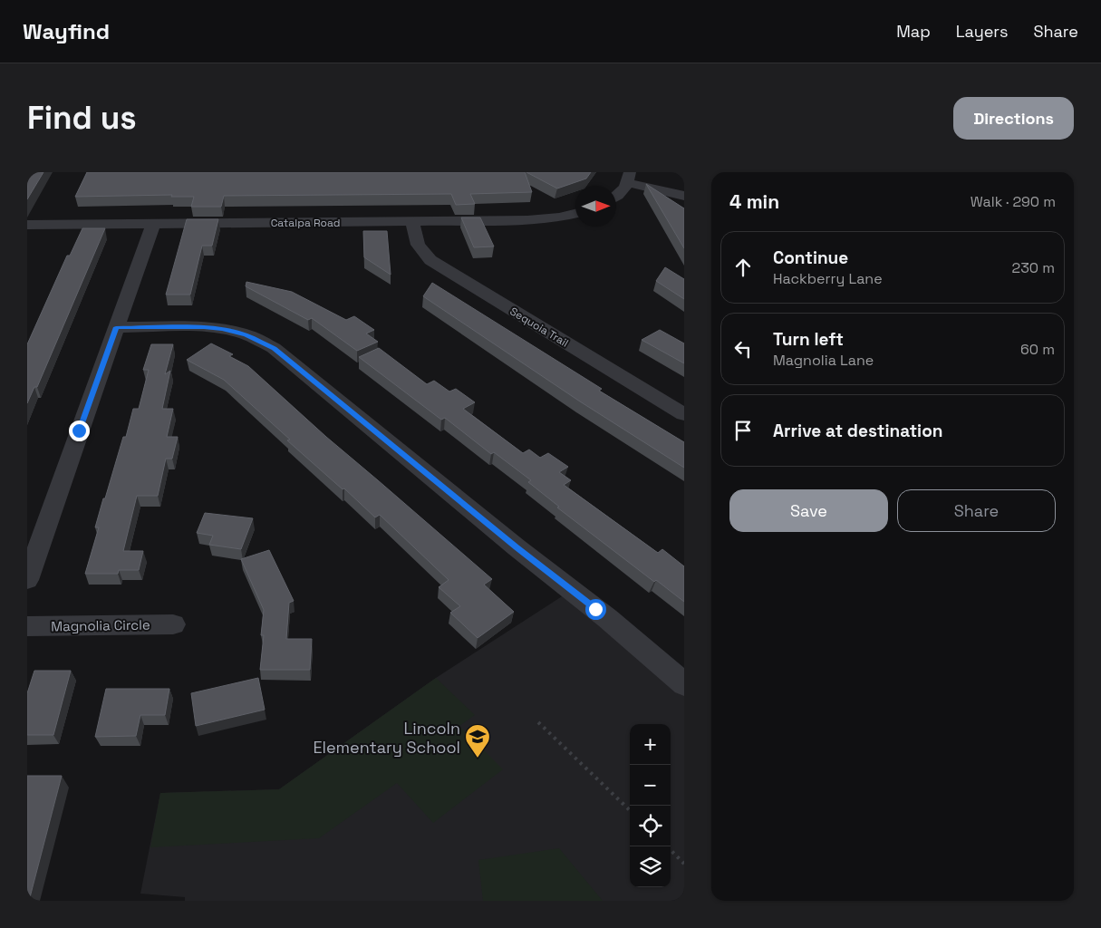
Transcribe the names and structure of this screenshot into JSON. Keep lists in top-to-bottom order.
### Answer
{
  "streets": {
    "street": ["Catalpa Road", "Sequoia Trail", "Magnolia Circle"]
  },
  "crossings": [
    ["Catalpa Road", "Sequoia Trail"]
  ],
  "places": {
    "school or university": ["Lincoln Elementary School"]
  },
  "north": "right",
  "page": {
    "header": "Wayfind",
    "nav": ["Map", "Layers", "Share"],
    "buttons": [
      "Directions",
      ["Save", "Share"]
    ],
    "title": "Find us",
    "heading": ["4 min", "Walk · 290 m"],
    "list": [
      ["Continue", "Hackberry Lane", "230 m"],
      ["Turn left", "Magnolia Lane", "60 m"],
      "Arrive at destination"
    ],
    "map_buttons": ["+", "−"]
  }
}
